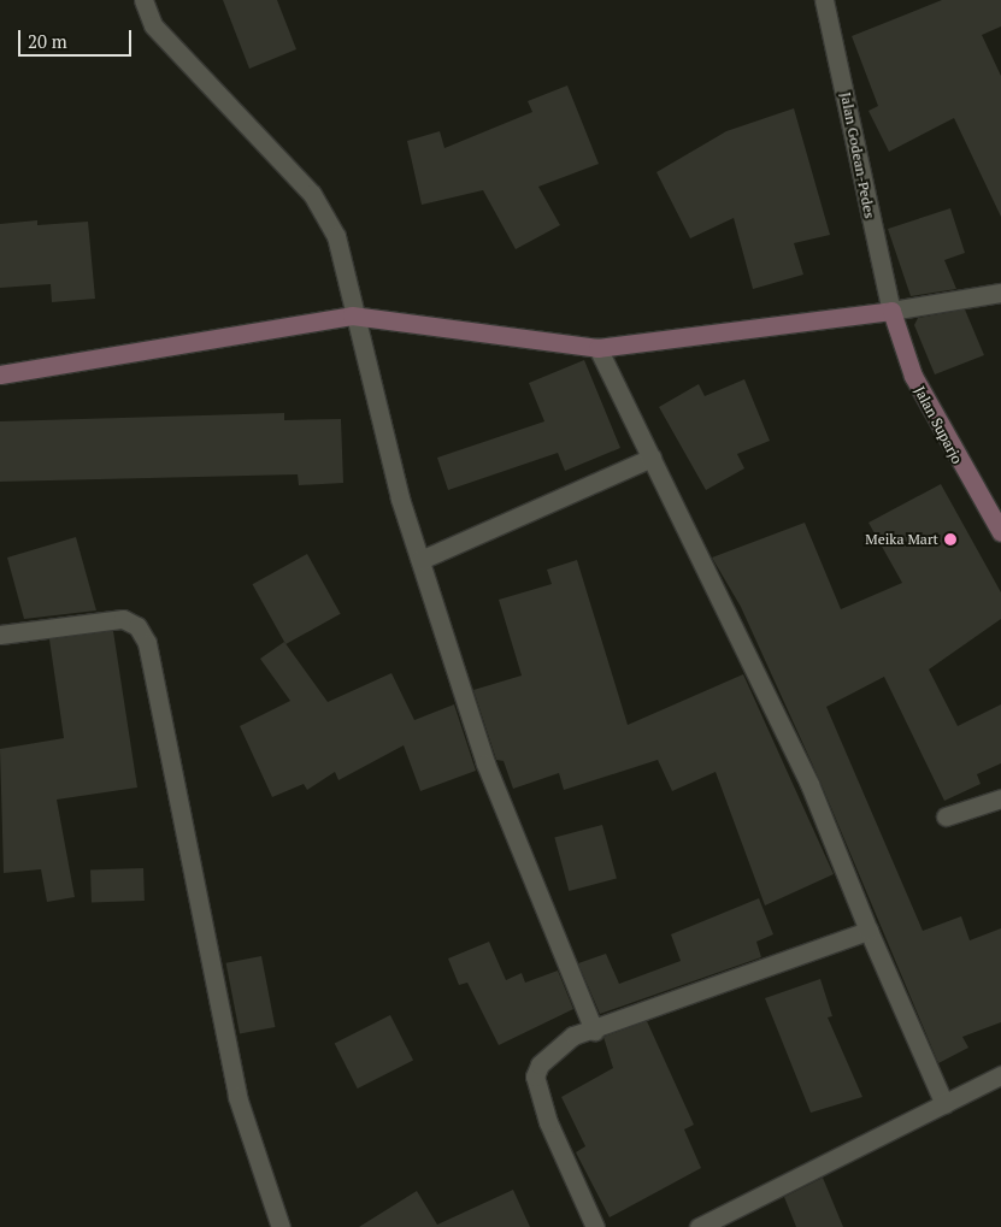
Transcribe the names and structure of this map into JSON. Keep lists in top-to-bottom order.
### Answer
{
  "streets": {
    "main road": ["Jalan Suparjo"],
    "street": ["Jalan Godean-Pedes"]
  },
  "crossings": [
    ["Jalan Godean-Pedes", "Jalan Suparjo"]
  ],
  "places": ["Meika Mart"],
  "scale_bar": "20 m"
}
